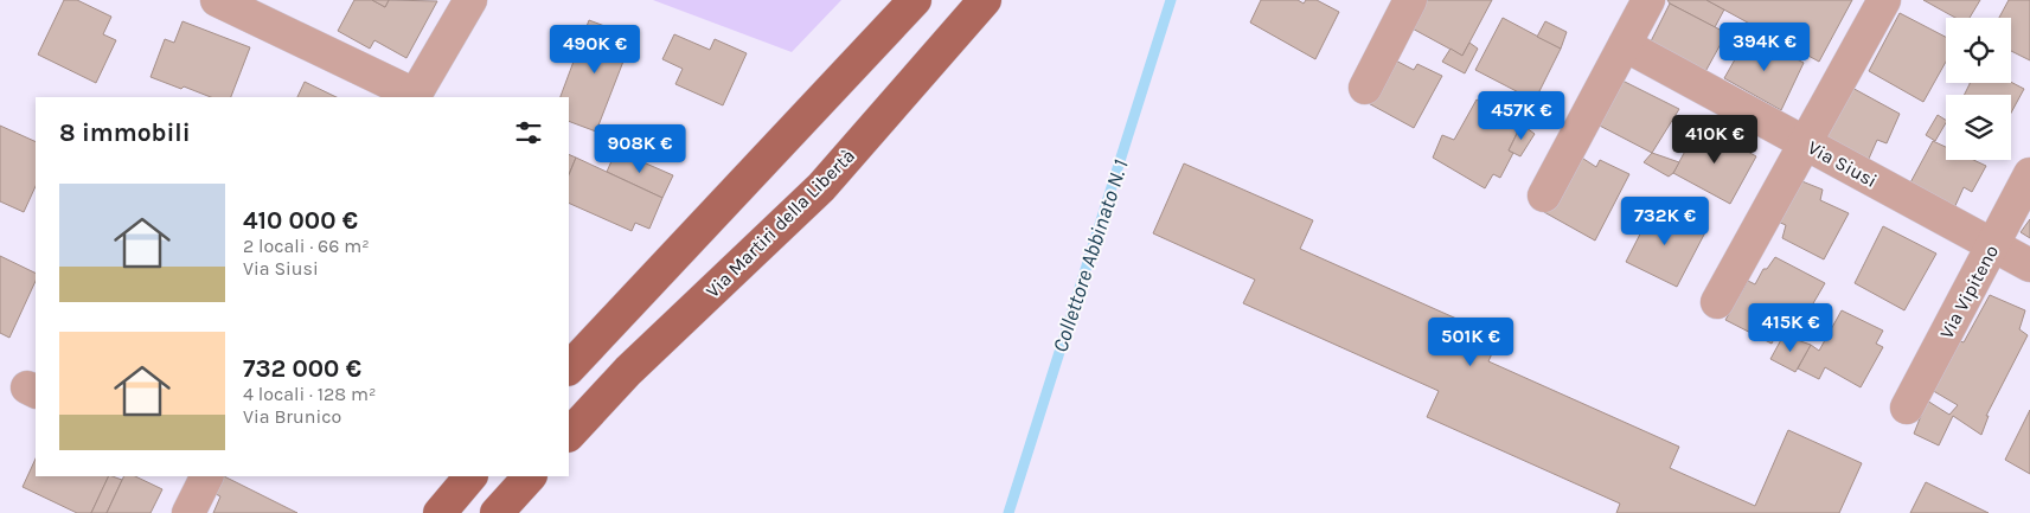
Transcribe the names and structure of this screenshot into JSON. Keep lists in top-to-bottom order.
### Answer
{
  "streets": {
    "main road": ["Via Martiri della Libertà"],
    "street": ["Via Siusi", "Via Vipiteno"]
  },
  "crossings": [
    ["Via Siusi", "Via Vipiteno"]
  ],
  "water": ["Collettore Abbinato N. 1"],
  "page": {
    "price": [
      "394K €",
      "490K €",
      "457K €",
      "410K €",
      "908K €",
      "732K €",
      "415K €",
      "501K €"
    ],
    "heading": "8 immobili",
    "list": [
      {
        "name": "410 000 €",
        "note": "2 locali · 66 m² · Via Siusi"
      },
      {
        "name": "732 000 €",
        "note": "4 locali · 128 m² · Via Brunico"
      }
    ]
  }
}
